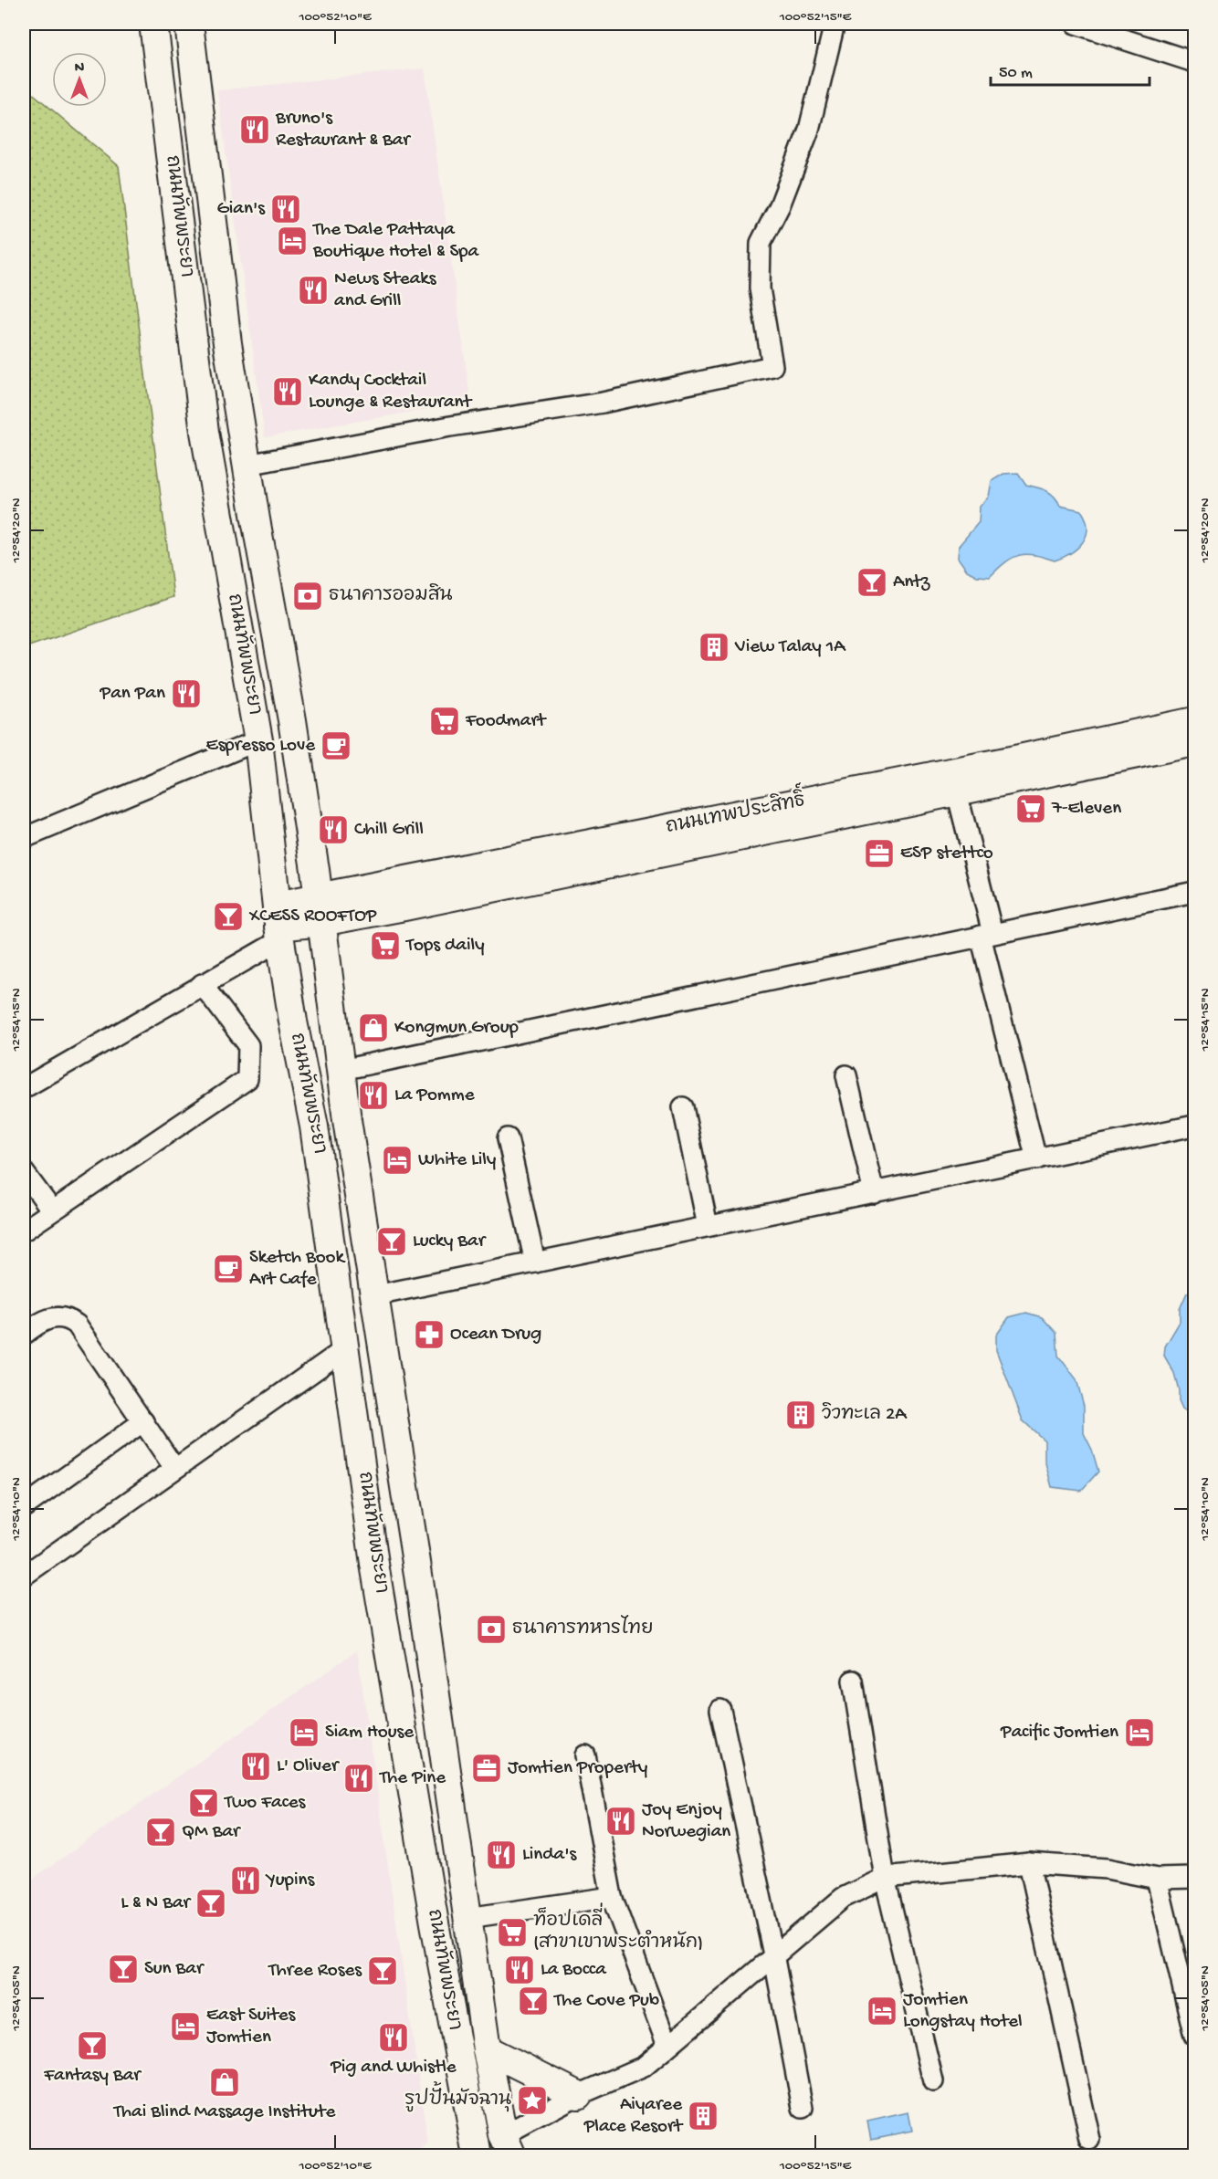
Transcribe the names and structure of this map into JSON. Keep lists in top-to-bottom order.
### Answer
{
  "streets": {
    "main road": ["ถนนทัพพระยา", "ถนนเทพประสิทธิ์"]
  },
  "crossings": [
    ["ถนนทัพพระยา", "ถนนเทพประสิทธิ์"]
  ],
  "places": {
    "restaurant": [
      "Bruno's Restaurant & Bar",
      "Gian's",
      "News Steaks and Grill",
      "Kandy Cocktail Lounge & Restaurant",
      "Pan Pan",
      "Chill Grill",
      "La Pomme",
      "L' Oliver",
      "The Pine",
      "Joy Enjoy Norwegian",
      "Linda's",
      "Yupins",
      "La Bocca",
      "Pig and Whistle"
    ],
    "hotel": [
      "The Dale Pattaya Boutique Hotel & Spa",
      "White Lily",
      "Siam House",
      "Pacific Jomtien",
      "Jomtien Longstay Hotel",
      "East Suites Jomtien"
    ],
    "bar": [
      "Antz",
      "XCESS ROOFTOP",
      "Lucky Bar",
      "Two Faces",
      "QM Bar",
      "L & N Bar",
      "Sun Bar",
      "Three Roses",
      "The Cove Pub",
      "Fantasy Bar"
    ],
    "bank": ["ธนาคารออมสิน", "ธนาคารทหารไทย"],
    "building": ["View Talay 1A", "วิวทะเล 2A", "Aiyaree Place Resort"],
    "supermarket": [
      "Foodmart",
      "7-Eleven",
      "Tops daily",
      "ท็อปเดลี่ (สาขาเขาพระตำหนัก)"
    ],
    "cafe": ["Espresso Love", "Sketch Book Art Cafe"],
    "office": ["ESP stettco", "Jomtien Property"],
    "shop": ["Kongmun Group", "Thai Blind Massage Institute"],
    "pharmacy": ["Ocean Drug"],
    "place": ["รูปปั้นมัจฉานุ"]
  },
  "scale_bar": "50 m",
  "north": "top",
  "coordinates": [
    "100°52'10\"E",
    "100°52'15\"E",
    "12°54'20\"N",
    "12°54'15\"N",
    "12°54'10\"N",
    "12°54'05\"N"
  ]
}
